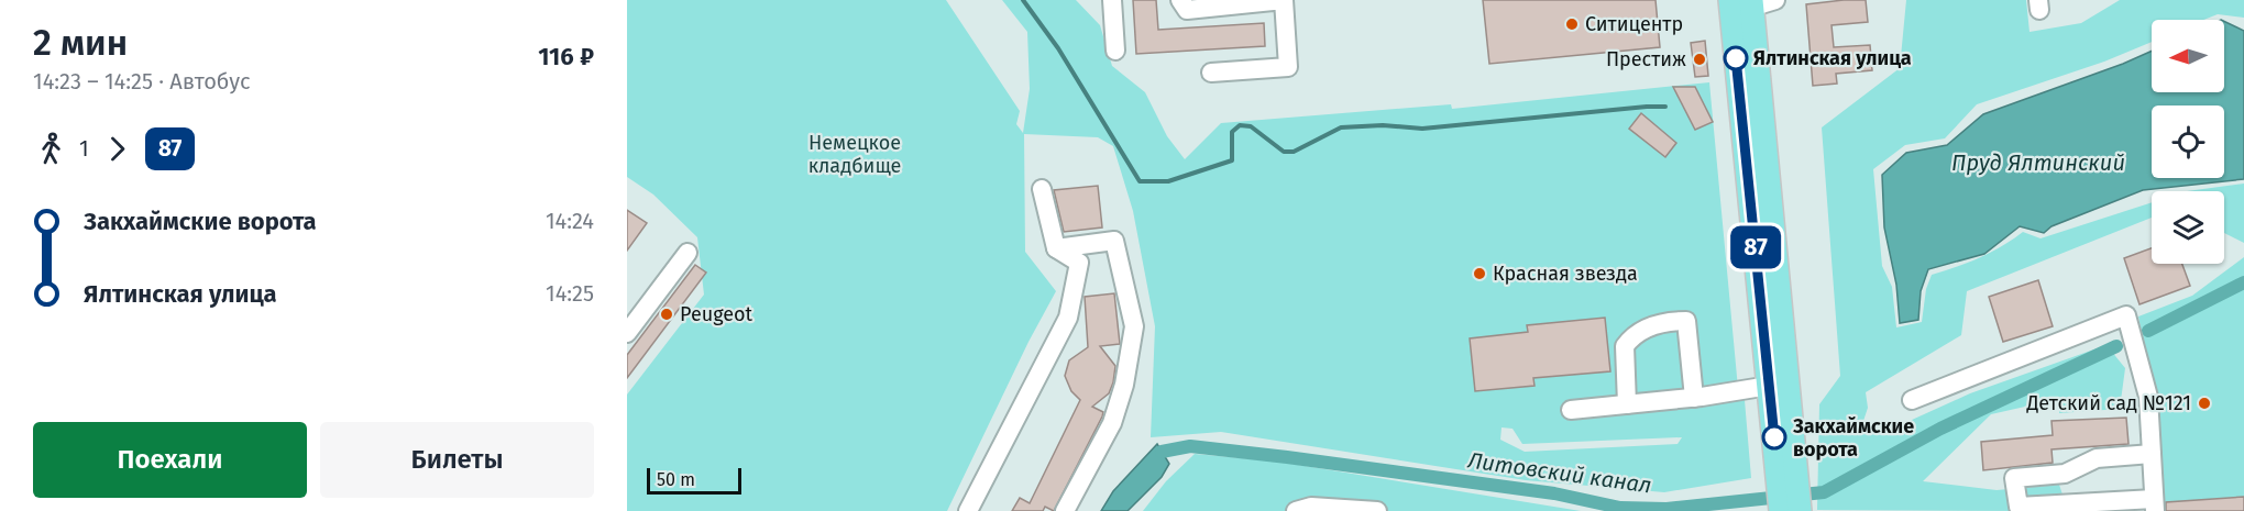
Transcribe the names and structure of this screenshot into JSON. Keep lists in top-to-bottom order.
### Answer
{
  "water": ["Пруд Ялтинский", "Литовский канал"],
  "parks": ["Немецкое кладбище"],
  "places": [
    "Ситицентр",
    "Ялтинская улица",
    "Престиж",
    "Красная звезда",
    "Peugeot",
    "Детский сад №121",
    "Закхаймские ворота"
  ],
  "lines": ["bus line 87"],
  "scale_bar": "50 m",
  "north": "left",
  "page": {
    "heading": ["2 мин", "14:23 – 14:25 · Автобус", "116 ₽"],
    "on_map": "87",
    "legs": ["1", "87"],
    "list": [
      {
        "name": "Закхаймские ворота",
        "value": "14:24"
      },
      {
        "name": "Ялтинская улица",
        "value": "14:25"
      }
    ],
    "buttons": ["Поехали", "Билеты"],
    "scale": "50 m"
  }
}
